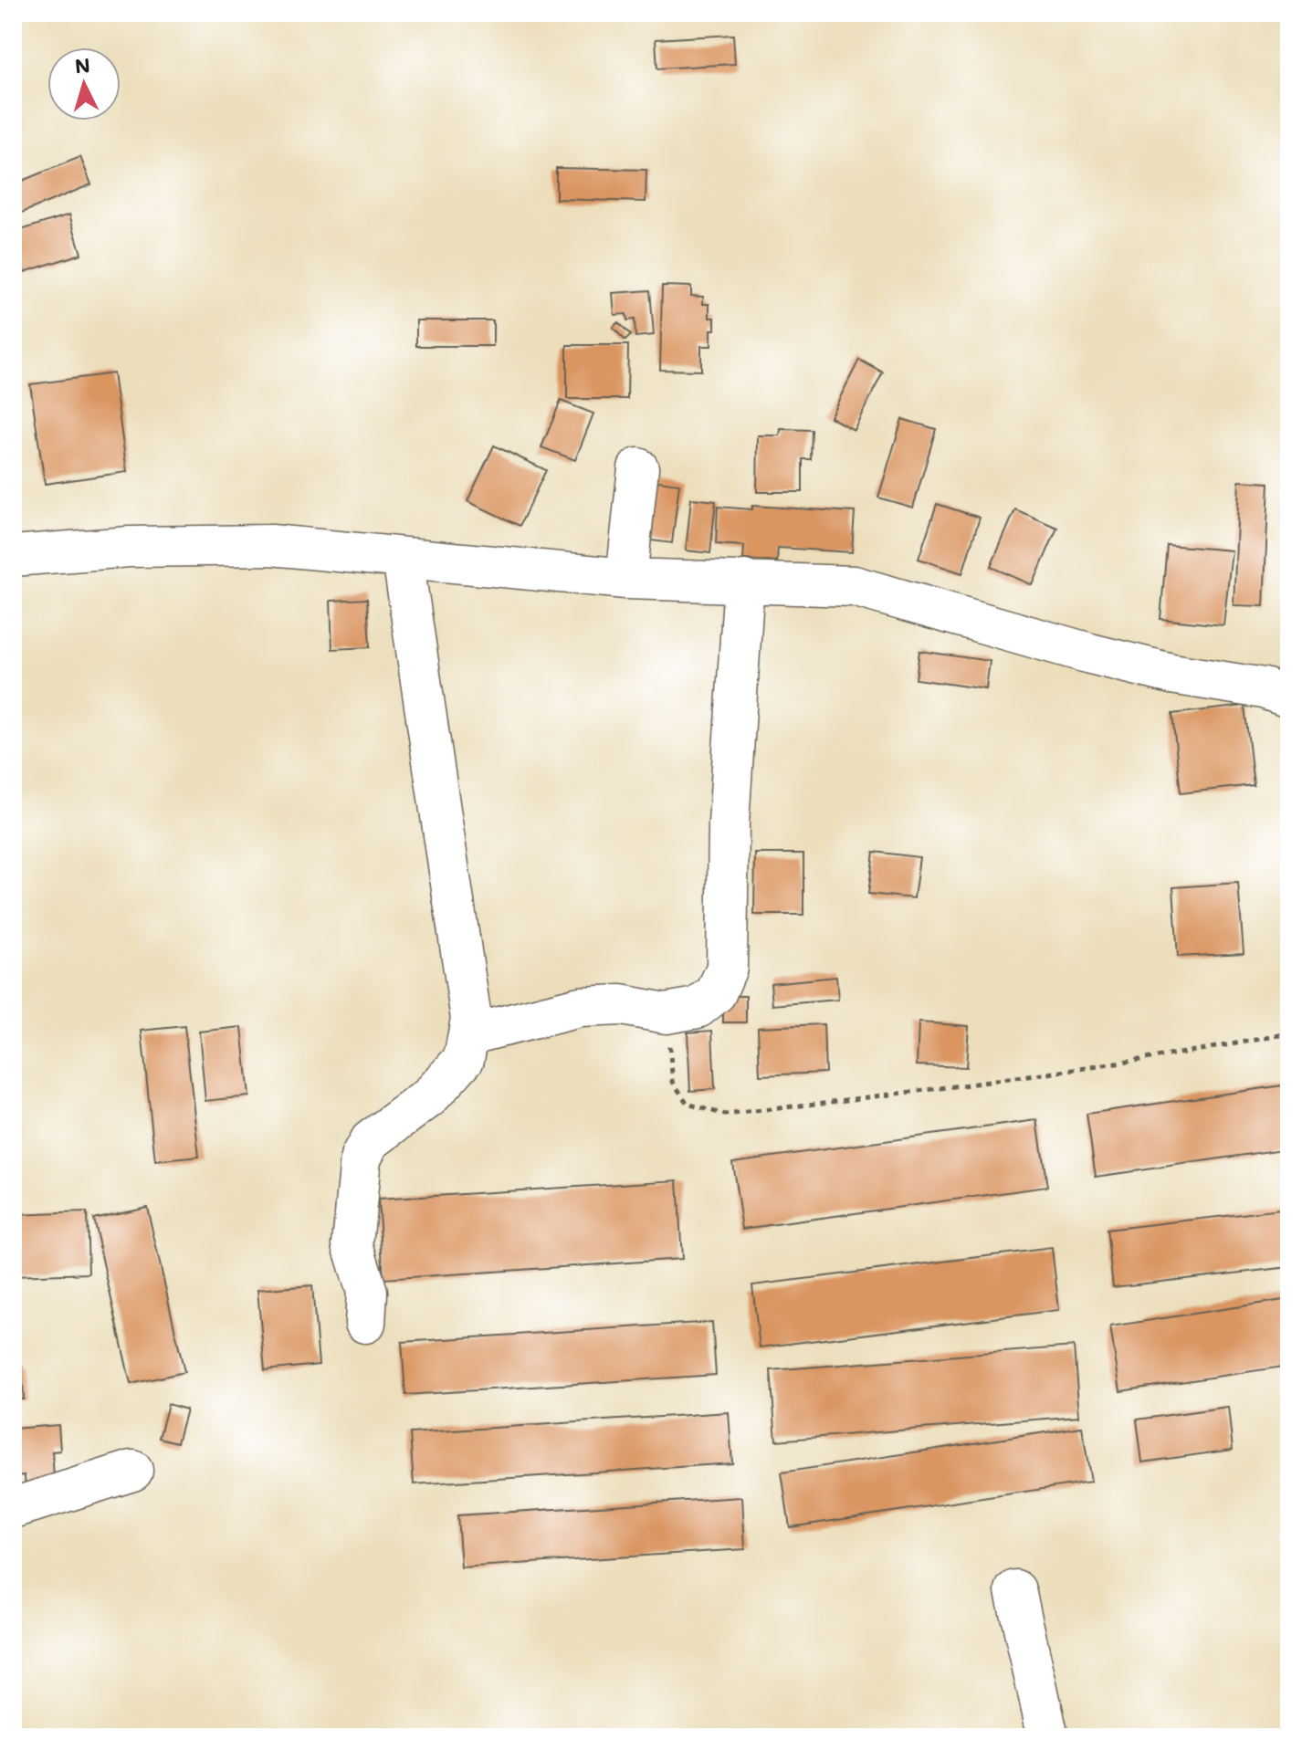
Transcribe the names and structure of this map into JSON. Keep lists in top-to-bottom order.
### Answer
{
  "north": "top"
}
